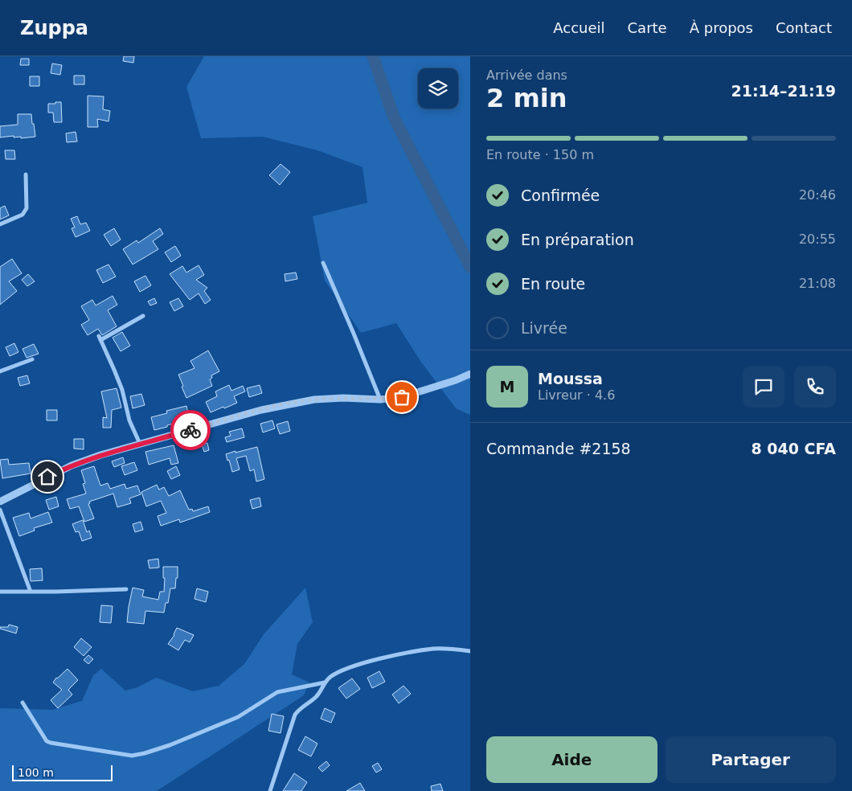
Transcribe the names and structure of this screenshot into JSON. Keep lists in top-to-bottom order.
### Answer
{
  "scale_bar": "100 m",
  "page": {
    "header": "Zuppa",
    "nav": [
      "Accueil",
      "Carte",
      "À propos",
      "Contact"
    ],
    "heading": ["2 min", "Arrivée dans", "21:14–21:19"],
    "panel": [
      "Moussa",
      "Livreur · 4.6",
      "Commande #2158",
      "8 040 CFA"
    ],
    "bar": "En route · 150 m",
    "list": [
      ["Confirmée", "20:46"],
      ["En préparation", "20:55"],
      ["En route", "21:08"],
      "Livrée"
    ],
    "round": "M",
    "buttons": ["Aide", "Partager"],
    "scale": "100 m"
  }
}
